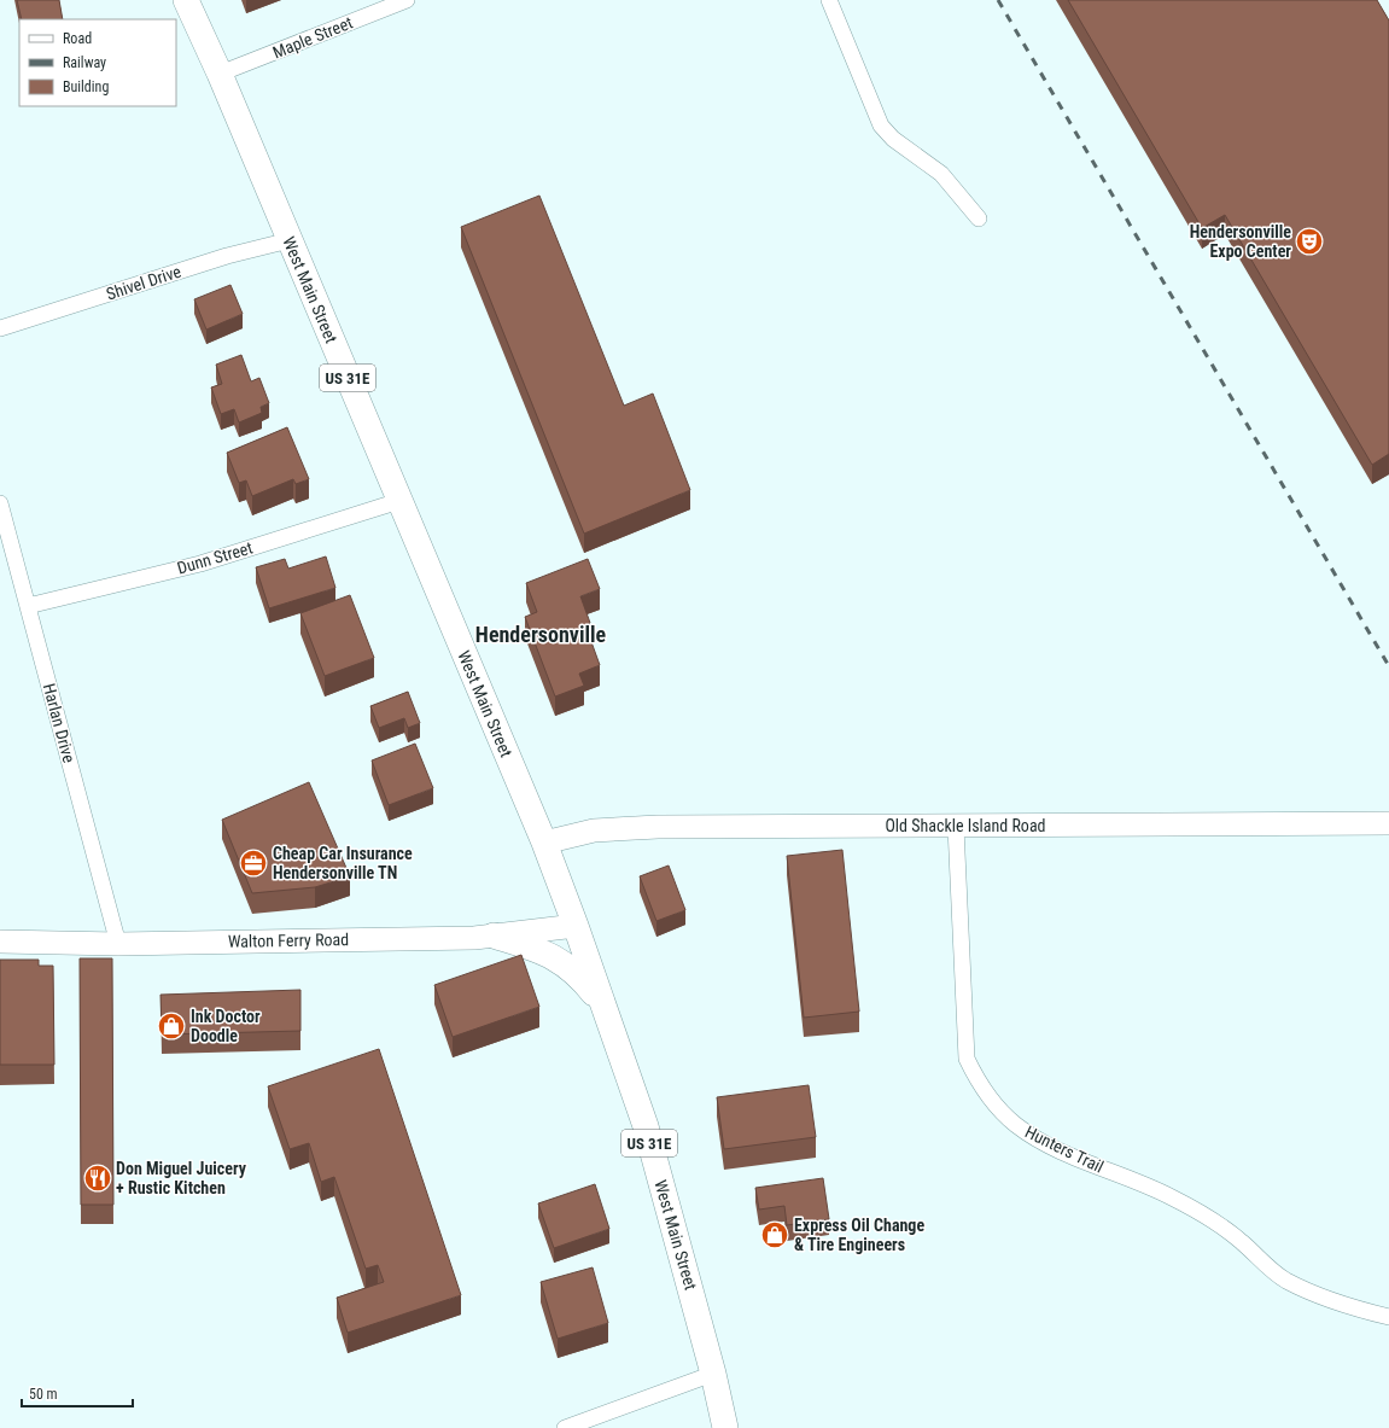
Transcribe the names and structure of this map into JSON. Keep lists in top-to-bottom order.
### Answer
{
  "streets": {
    "main road": ["West Main Street", "US 31E"],
    "street": [
      "Maple Street",
      "Shivel Drive",
      "Dunn Street",
      "Harlan Drive",
      "Old Shackle Island Road",
      "Walton Ferry Road",
      "Hunters Trail"
    ]
  },
  "crossings": [
    ["Maple Street", "West Main Street"],
    ["Shivel Drive", "West Main Street"],
    ["West Main Street", "Dunn Street"],
    ["West Main Street", "Old Shackle Island Road"],
    ["West Main Street", "Walton Ferry Road"],
    ["Dunn Street", "Harlan Drive"],
    ["Harlan Drive", "Walton Ferry Road"],
    ["Old Shackle Island Road", "Hunters Trail"]
  ],
  "districts": ["Hendersonville"],
  "places": {
    "theatre": ["Hendersonville Expo Center"],
    "office": ["Cheap Car Insurance Hendersonville TN"],
    "shop": ["Ink Doctor Doodle", "Express Oil Change & Tire Engineers"],
    "restaurant": ["Don Miguel Juicery + Rustic Kitchen"]
  },
  "legend": ["Road", "Railway", "Building"],
  "scale_bar": "50 m"
}
